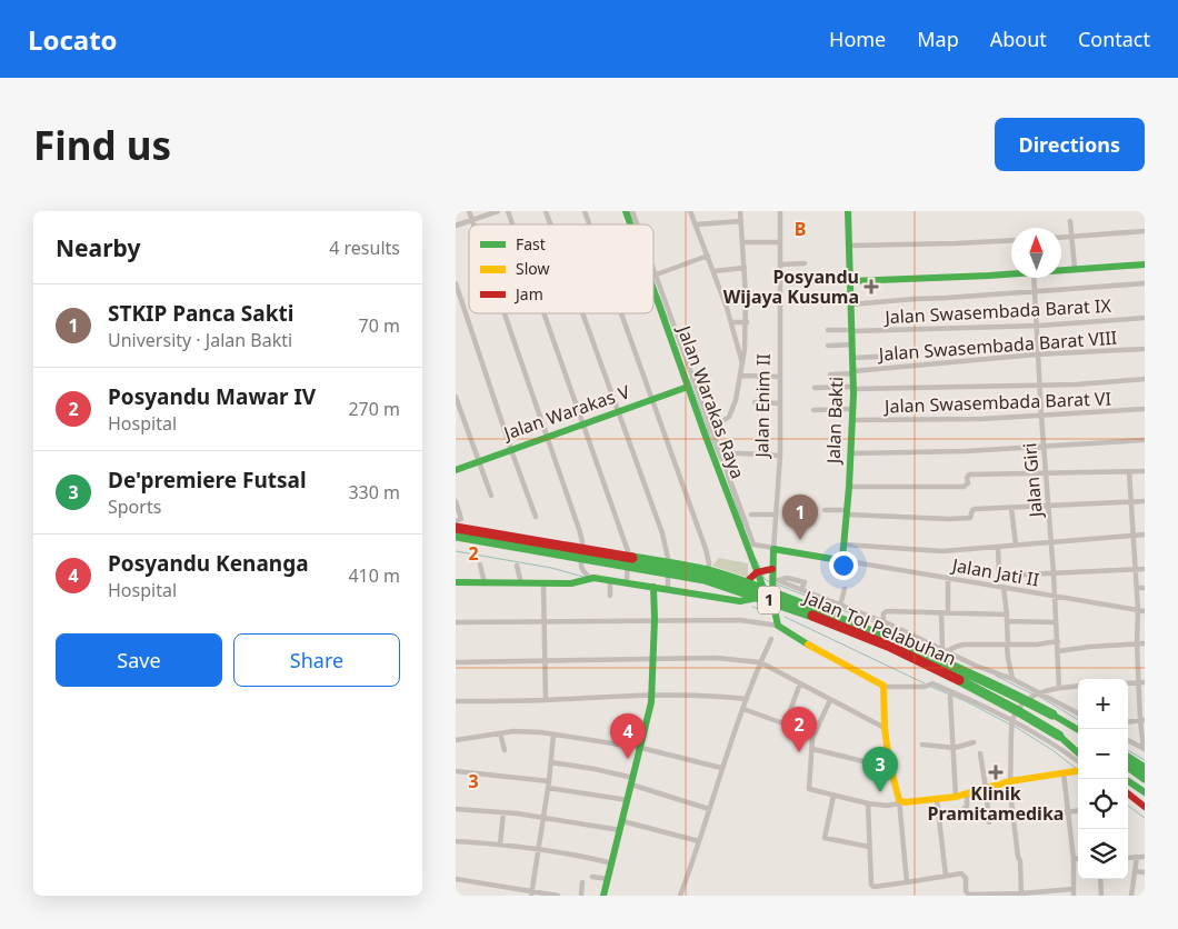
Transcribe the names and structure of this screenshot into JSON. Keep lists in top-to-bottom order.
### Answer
{
  "streets": {
    "main road": [
      "Jalan Warakas Raya",
      "Jalan Enim II",
      "Jalan Warakas V",
      "Jalan Bakti",
      "1",
      "Jalan Tol Pelabuhan"
    ],
    "street": [
      "Jalan Swasembada Barat IX",
      "Jalan Swasembada Barat VIII",
      "Jalan Swasembada Barat VI",
      "Jalan Giri",
      "Jalan Jati II"
    ]
  },
  "crossings": [
    ["Jalan Swasembada Barat IX", "Jalan Bakti"],
    ["Jalan Swasembada Barat IX", "Jalan Giri"],
    ["Jalan Swasembada Barat VIII", "Jalan Bakti"],
    ["Jalan Swasembada Barat VIII", "Jalan Giri"],
    ["Jalan Warakas Raya", "Jalan Enim II"],
    ["Jalan Warakas Raya", "Jalan Warakas V"],
    ["Jalan Swasembada Barat VI", "Jalan Bakti"],
    ["Jalan Swasembada Barat VI", "Jalan Giri"],
    ["Jalan Bakti", "Jalan Jati II"],
    ["Jalan Giri", "Jalan Jati II"]
  ],
  "places": {
    "health": ["Posyandu Wijaya Kusuma", "Klinik Pramitamedika"]
  },
  "legend": ["Fast", "Slow", "Jam"],
  "north": "top",
  "page": {
    "header": "Locato",
    "nav": [
      "Home",
      "Map",
      "About",
      "Contact"
    ],
    "buttons": [
      "Directions",
      ["Save", "Share"]
    ],
    "title": "Find us",
    "heading": ["Nearby", "4 results"],
    "list": [
      {
        "mark": "1",
        "name": "STKIP Panca Sakti",
        "note": "University · Jalan Bakti",
        "value": "70 m"
      },
      {
        "mark": "2",
        "name": "Posyandu Mawar IV",
        "note": "Hospital",
        "value": "270 m"
      },
      {
        "mark": "3",
        "name": "De'premiere Futsal",
        "note": "Sports",
        "value": "330 m"
      },
      {
        "mark": "4",
        "name": "Posyandu Kenanga",
        "note": "Hospital",
        "value": "410 m"
      }
    ],
    "pins": [
      "1",
      "2",
      "4",
      "3"
    ],
    "map_buttons": ["+", "−"]
  },
  "grid": {
    "columns": ["B"],
    "rows": ["2", "3"]
  }
}
